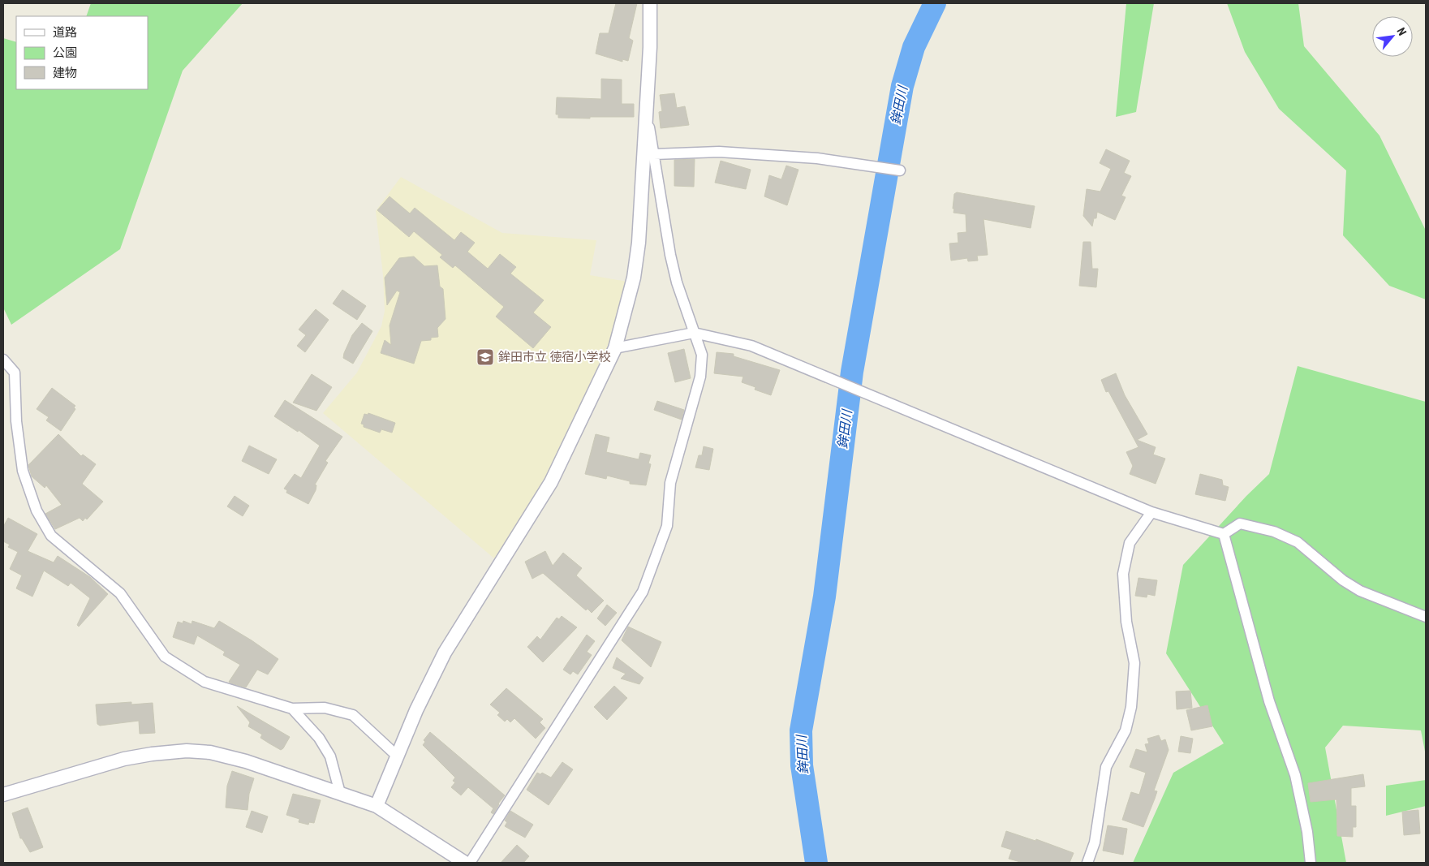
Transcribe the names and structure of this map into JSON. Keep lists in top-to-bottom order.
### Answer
{
  "water": ["鉾田川"],
  "places": {
    "school or university": ["鉾田市立 徳宿小学校"]
  },
  "legend": ["道路", "公園", "建物"],
  "north": "top right"
}
